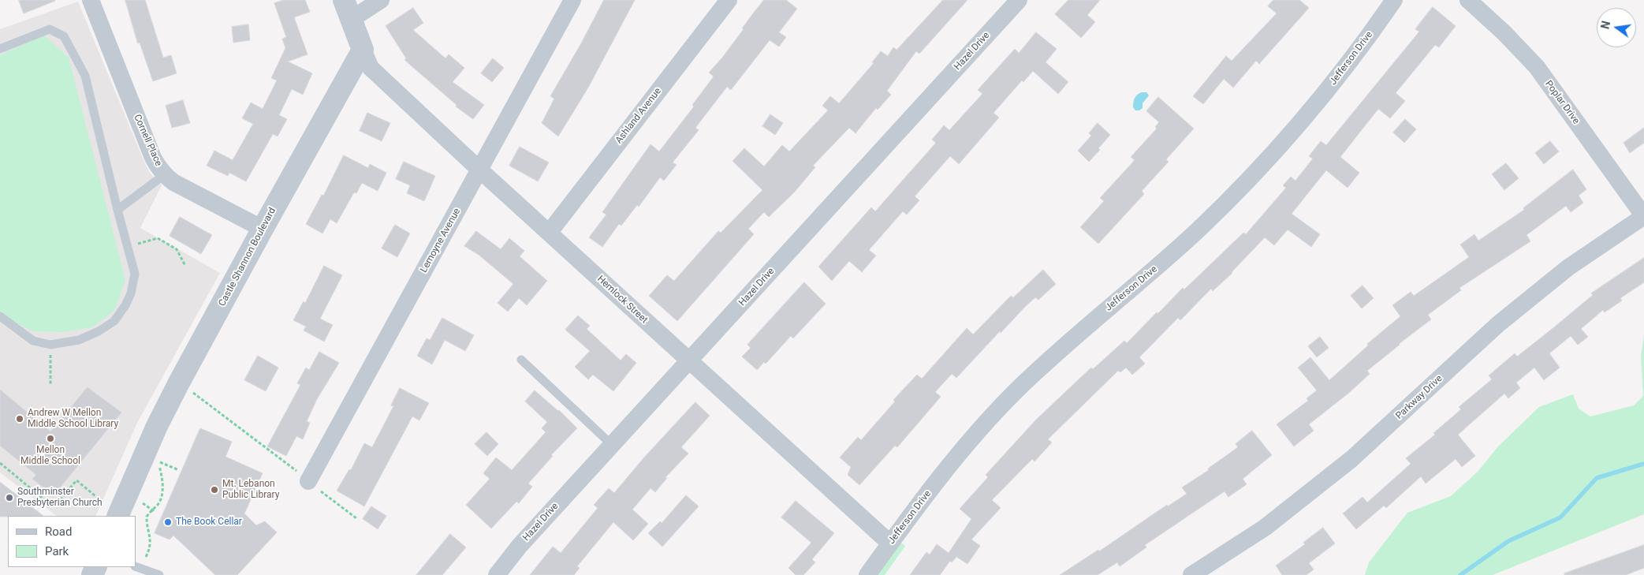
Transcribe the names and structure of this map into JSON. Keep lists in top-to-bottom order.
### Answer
{
  "streets": {
    "street": [
      "Hazel Drive",
      "Jefferson Drive",
      "Poplar Drive",
      "Ashland Avenue",
      "Cornell Place",
      "Lemoyne Avenue",
      "Castle Shannon Boulevard",
      "Hemlock Street",
      "Parkway Drive"
    ]
  },
  "crossings": [
    ["Hazel Drive", "Hemlock Street"],
    ["Jefferson Drive", "Hemlock Street"],
    ["Poplar Drive", "Parkway Drive"],
    ["Ashland Avenue", "Hemlock Street"],
    ["Cornell Place", "Castle Shannon Boulevard"],
    ["Lemoyne Avenue", "Hemlock Street"],
    ["Castle Shannon Boulevard", "Hemlock Street"]
  ],
  "places": [
    "Andrew W Mellon Middle School Library",
    "Mellon Middle School",
    "Mt. Lebanon Public Library",
    "Southminster Presbyterian Church",
    "The Book Cellar"
  ],
  "legend": ["Road", "Park"],
  "north": "left"
}
